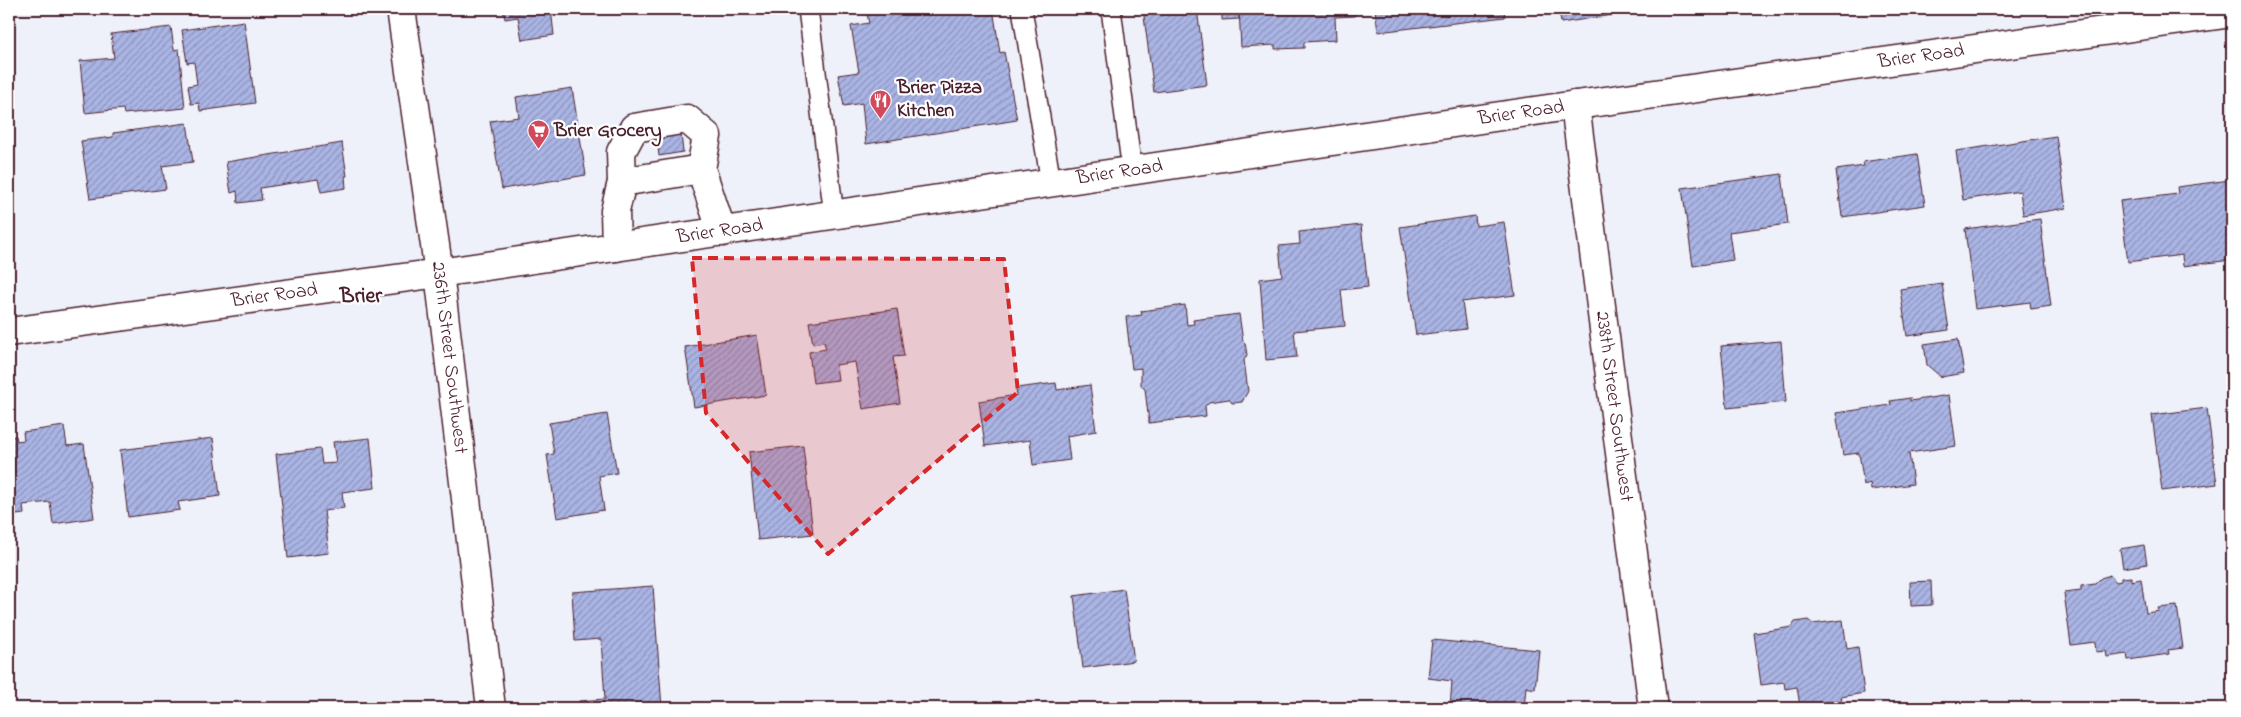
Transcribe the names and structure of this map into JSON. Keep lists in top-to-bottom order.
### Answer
{
  "streets": {
    "main road": ["Brier Road", "236th Street Southwest", "238th Street Southwest"]
  },
  "crossings": [
    ["Brier Road", "236th Street Southwest"],
    ["Brier Road", "238th Street Southwest"]
  ],
  "districts": ["Brier"],
  "places": {
    "restaurant": ["Brier Pizza Kitchen"],
    "supermarket": ["Brier Grocery"]
  }
}
